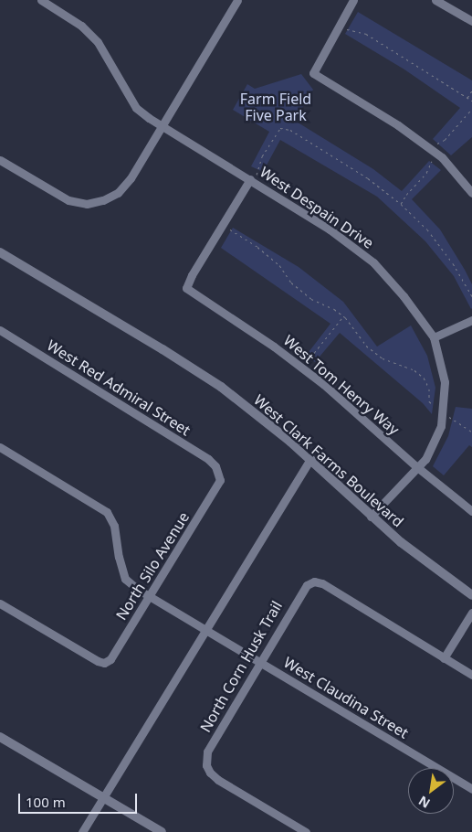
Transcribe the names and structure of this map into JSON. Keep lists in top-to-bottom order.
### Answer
{
  "streets": {
    "street": [
      "West Despain Drive",
      "West Tom Henry Way",
      "West Red Admiral Street",
      "West Clark Farms Boulevard",
      "North Silo Avenue",
      "North Corn Husk Trail",
      "West Claudina Street"
    ]
  },
  "crossings": [
    ["West Despain Drive", "West Tom Henry Way"],
    ["West Despain Drive", "West Clark Farms Boulevard"],
    ["West Red Admiral Street", "North Silo Avenue"],
    ["North Silo Avenue", "West Claudina Street"],
    ["North Corn Husk Trail", "West Claudina Street"]
  ],
  "parks": ["Farm Field Five Park"],
  "scale_bar": "100 m",
  "north": "bottom left"
}
